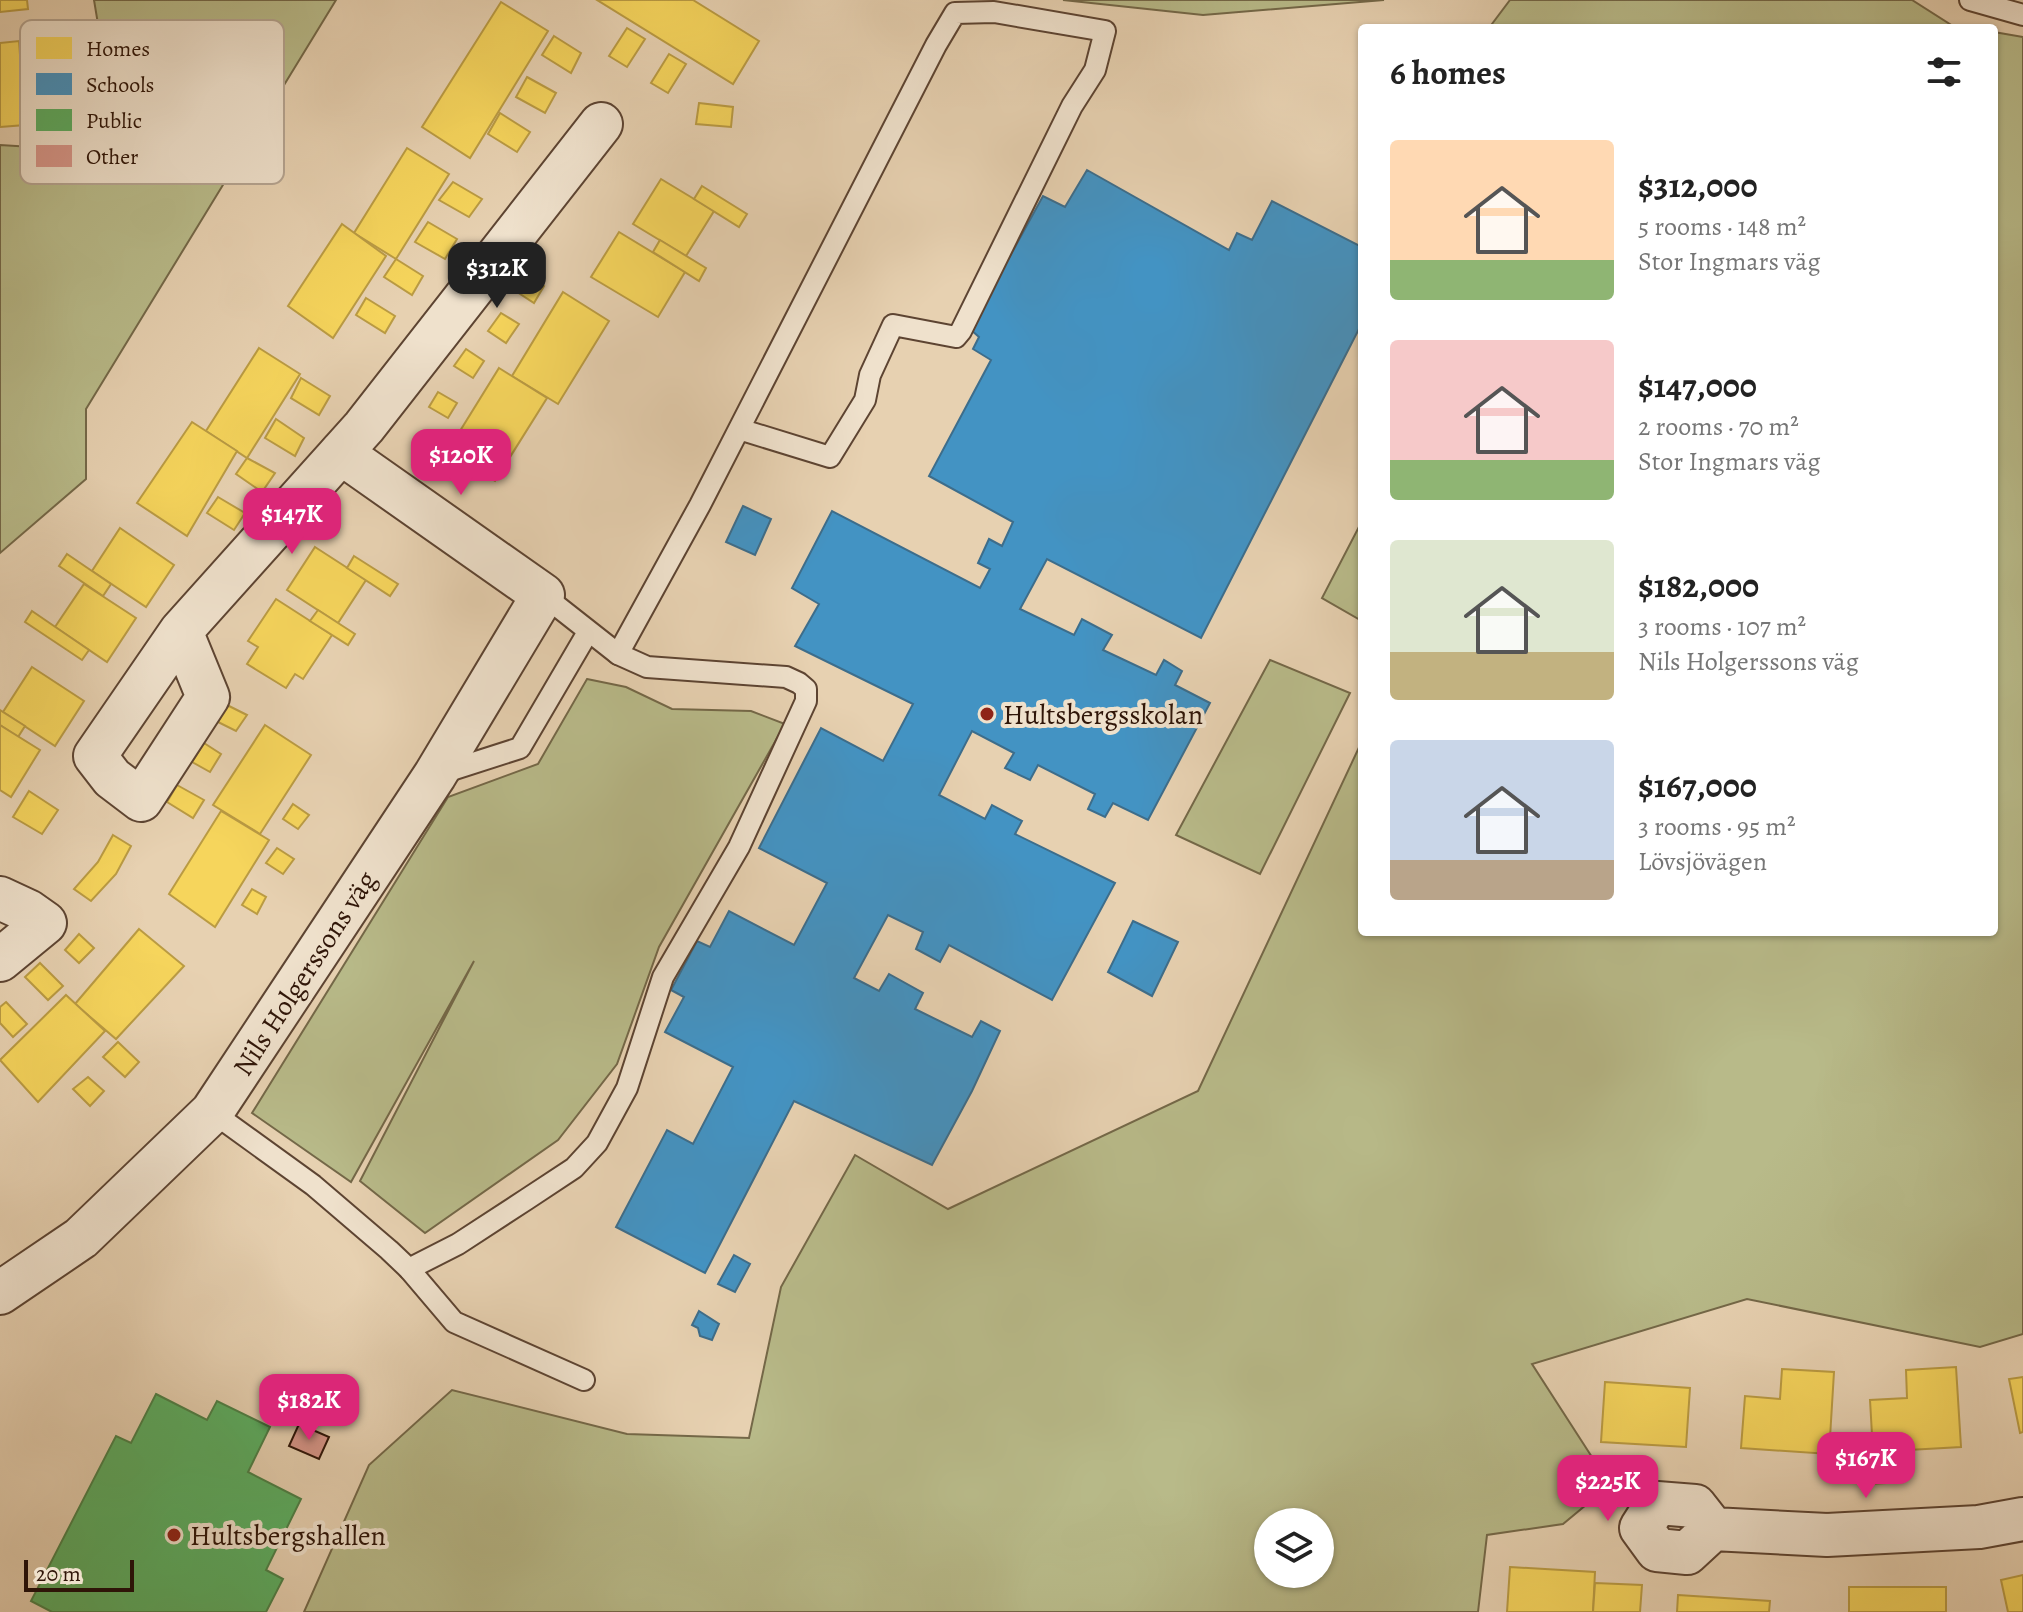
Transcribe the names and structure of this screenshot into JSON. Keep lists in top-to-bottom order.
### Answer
{
  "streets": {
    "street": ["Nils Holgerssons väg"]
  },
  "places": ["Hultsbergsskolan", "Hultsbergshallen"],
  "legend": [
    "Homes",
    "Schools",
    "Public",
    "Other"
  ],
  "scale_bar": "20 m",
  "page": {
    "heading": "6 homes",
    "list": [
      {
        "name": "$312,000",
        "note": "5 rooms · 148 m² · Stor Ingmars väg"
      },
      {
        "name": "$147,000",
        "note": "2 rooms · 70 m² · Stor Ingmars väg"
      },
      {
        "name": "$182,000",
        "note": "3 rooms · 107 m² · Nils Holgerssons väg"
      },
      {
        "name": "$167,000",
        "note": "3 rooms · 95 m² · Lövsjövägen"
      }
    ],
    "price": [
      "$312K",
      "$120K",
      "$147K",
      "$182K",
      "$167K",
      "$225K"
    ],
    "scale": "20 m"
  }
}
